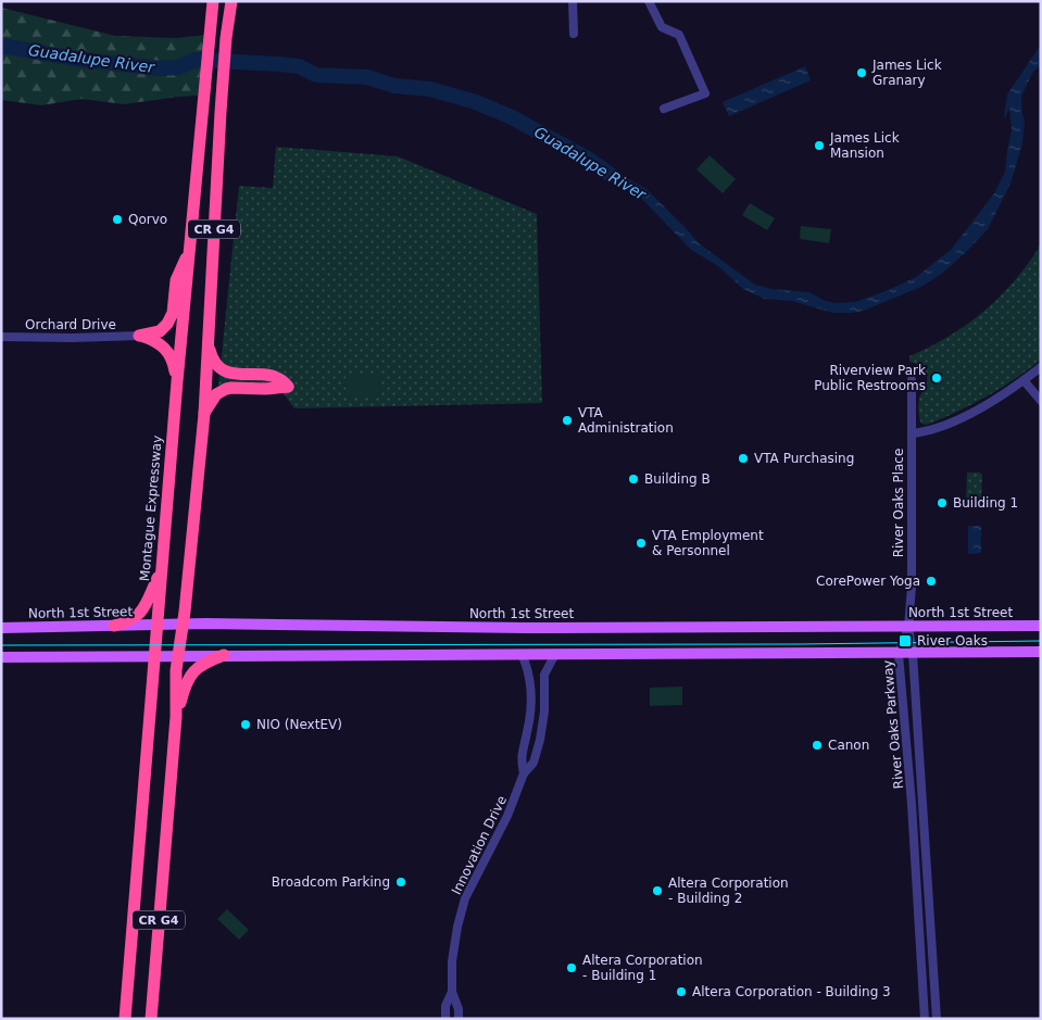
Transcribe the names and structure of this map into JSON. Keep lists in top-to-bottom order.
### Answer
{
  "streets": {
    "highway": ["CR G4", "Montague Expressway"],
    "main road": ["North 1st Street"],
    "street": [
      "Orchard Drive",
      "River Oaks Place",
      "River Oaks Parkway",
      "Innovation Drive"
    ]
  },
  "crossings": [
    ["CR G4", "North 1st Street"],
    ["River Oaks Place", "North 1st Street"],
    ["River Oaks Place", "River Oaks Parkway"],
    ["Montague Expressway", "North 1st Street"],
    ["North 1st Street", "River Oaks Parkway"]
  ],
  "water": ["Guadalupe River"],
  "places": {
    "other": [
      "James Lick Granary",
      "James Lick Mansion",
      "Qorvo",
      "Riverview Park Public Restrooms",
      "VTA Administration",
      "VTA Purchasing",
      "Building B",
      "Building 1",
      "VTA Employment & Personnel",
      "CorePower Yoga",
      "NIO (NextEV)",
      "Canon",
      "Broadcom Parking",
      "Altera Corporation - Building 2",
      "Altera Corporation - Building 1",
      "Altera Corporation - Building 3"
    ],
    "transit": ["River Oaks"]
  }
}
